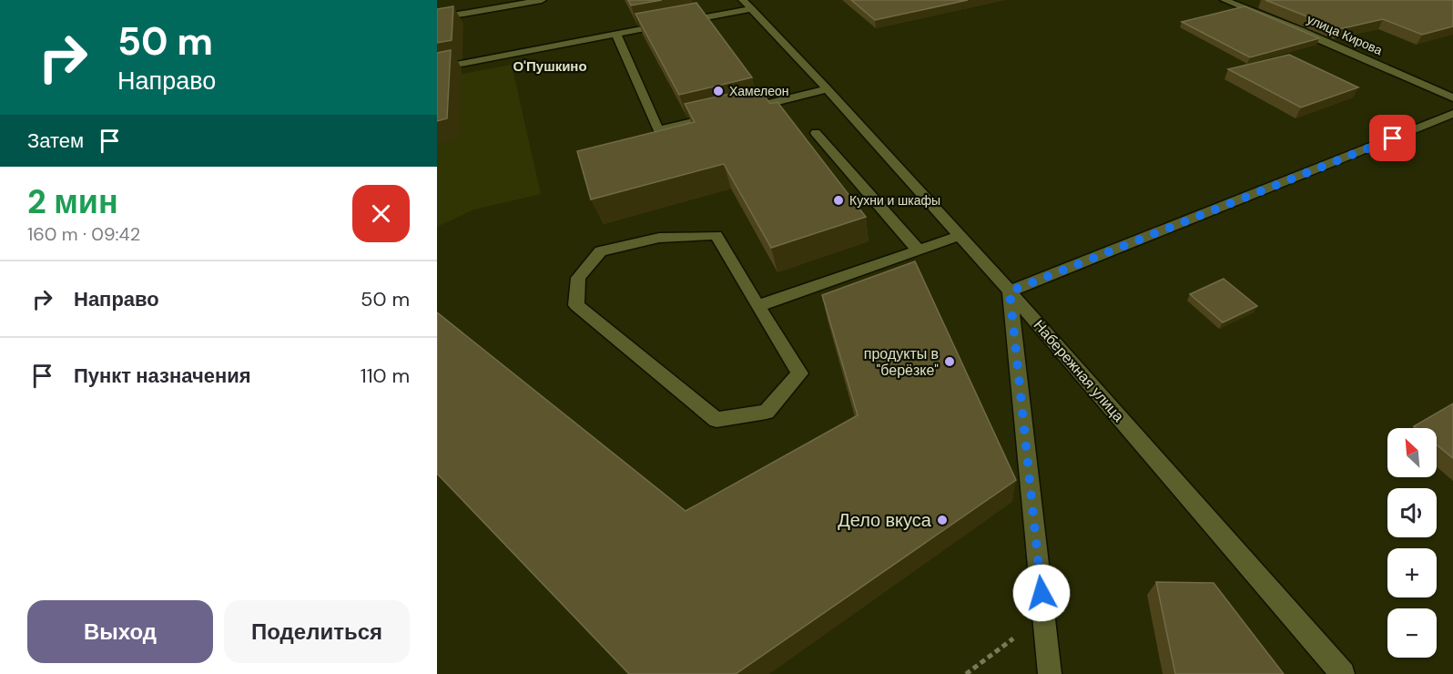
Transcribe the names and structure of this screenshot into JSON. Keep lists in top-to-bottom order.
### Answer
{
  "streets": {
    "street": ["улица Кирова", "Набережная улица"]
  },
  "districts": ["О'Пушкино"],
  "places": [
    "Хамелеон",
    "Кухни и шкафы",
    "продукты в \"берёзке\"",
    "Дело вкуса"
  ],
  "north": "top left",
  "page": {
    "turn": ["50 m", "Направо"],
    "then": "Затем",
    "heading": ["2 мин", "160 m · 09:42"],
    "list": [
      {
        "name": "Направо",
        "value": "50 m"
      },
      {
        "name": "Пункт назначения",
        "value": "110 m"
      }
    ],
    "map_buttons": ["+", "−"],
    "buttons": ["Выход", "Поделиться"]
  }
}
